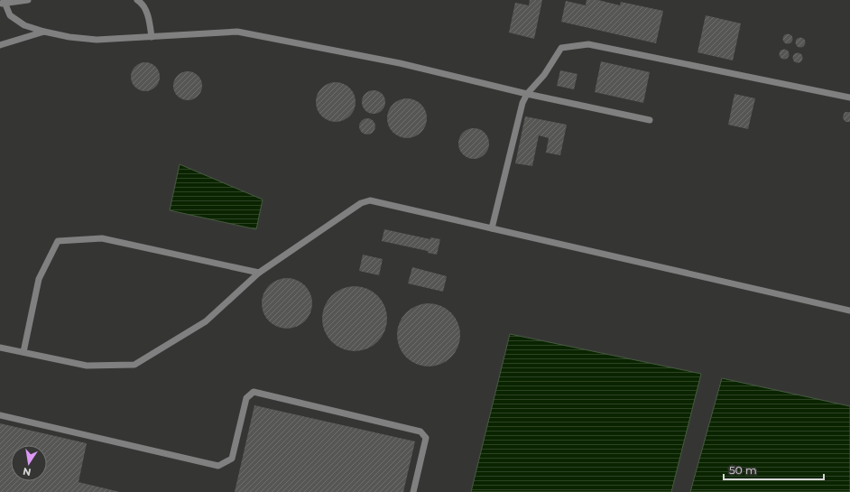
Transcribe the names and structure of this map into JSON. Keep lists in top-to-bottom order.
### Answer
{
  "scale_bar": "50 m",
  "north": "bottom"
}
